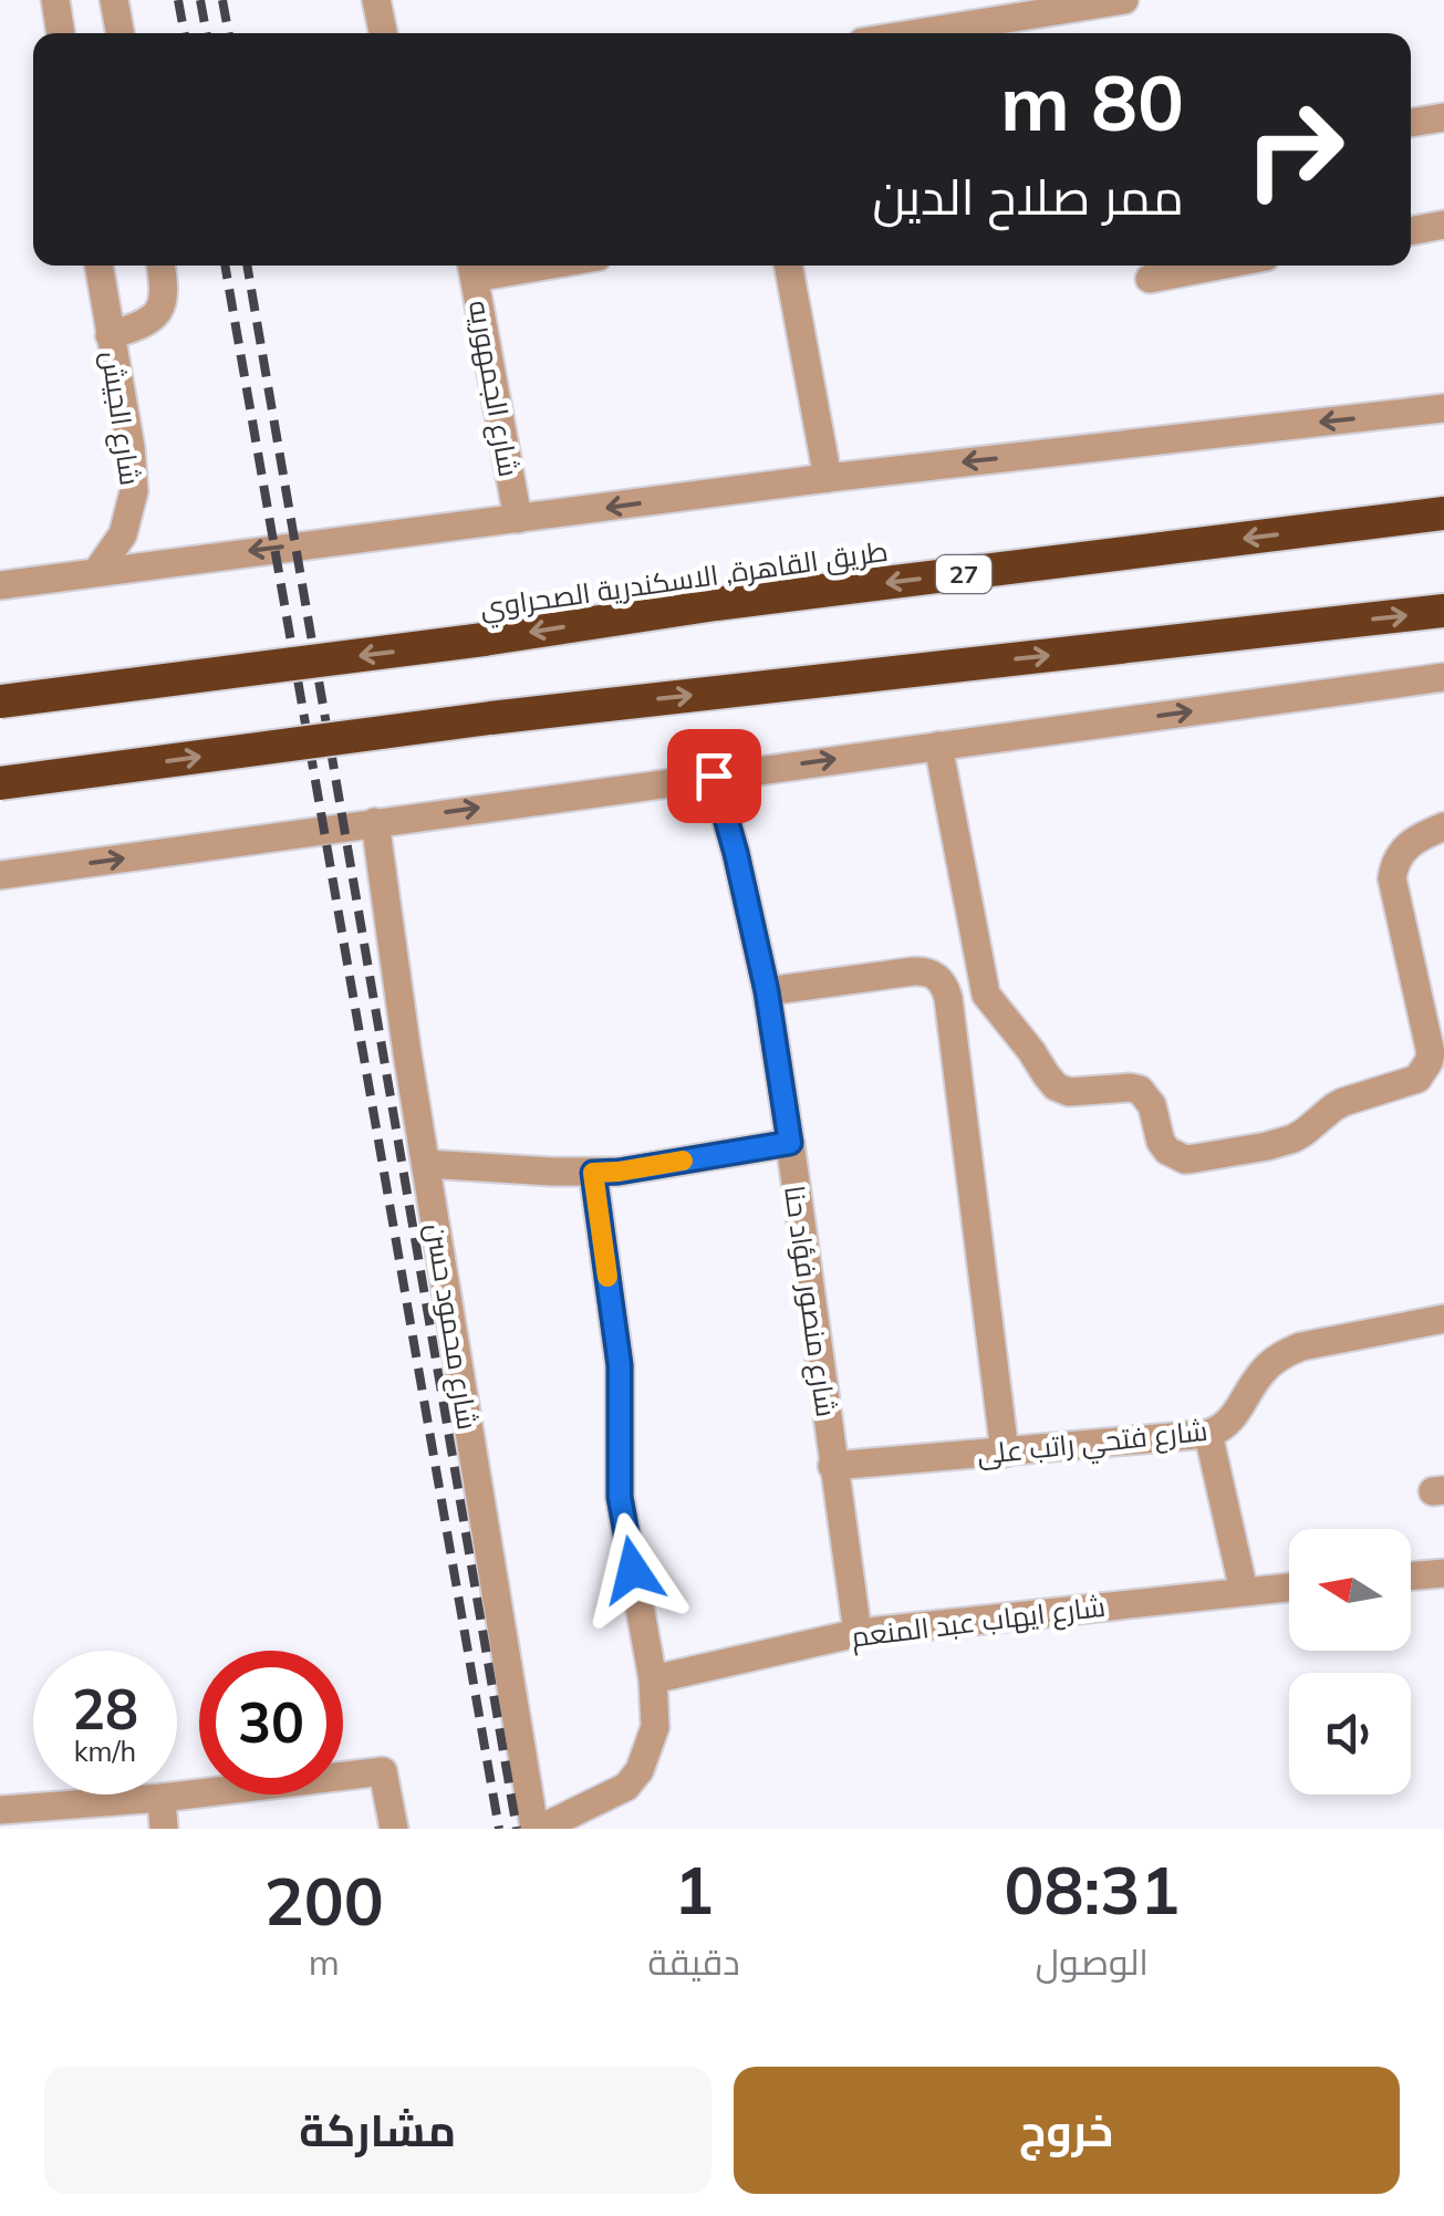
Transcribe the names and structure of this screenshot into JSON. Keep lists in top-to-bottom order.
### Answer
{
  "streets": {
    "highway": ["27", "طريق القاهرة, الاسكندرية الصحراوي"],
    "street": [
      "شارع الجمهوريه",
      "شارع الجيش",
      "شارع منصور فؤاد حنا",
      "شارع محمود حسن",
      "شارع فتحي راتب على",
      "شارع ايهاب عبد المنعم"
    ]
  },
  "crossings": [
    ["شارع منصور فؤاد حنا", "شارع فتحي راتب على"],
    ["شارع منصور فؤاد حنا", "شارع ايهاب عبد المنعم"]
  ],
  "north": "left",
  "page": {
    "turn": ["80 m", "ممر صلاح الدين"],
    "speed": "28 km/h",
    "limit": "30",
    "eta": [
      "08:31",
      "الوصول",
      "1",
      "دقيقة",
      "200",
      "m"
    ],
    "buttons": ["خروج", "مشاركة"]
  }
}
